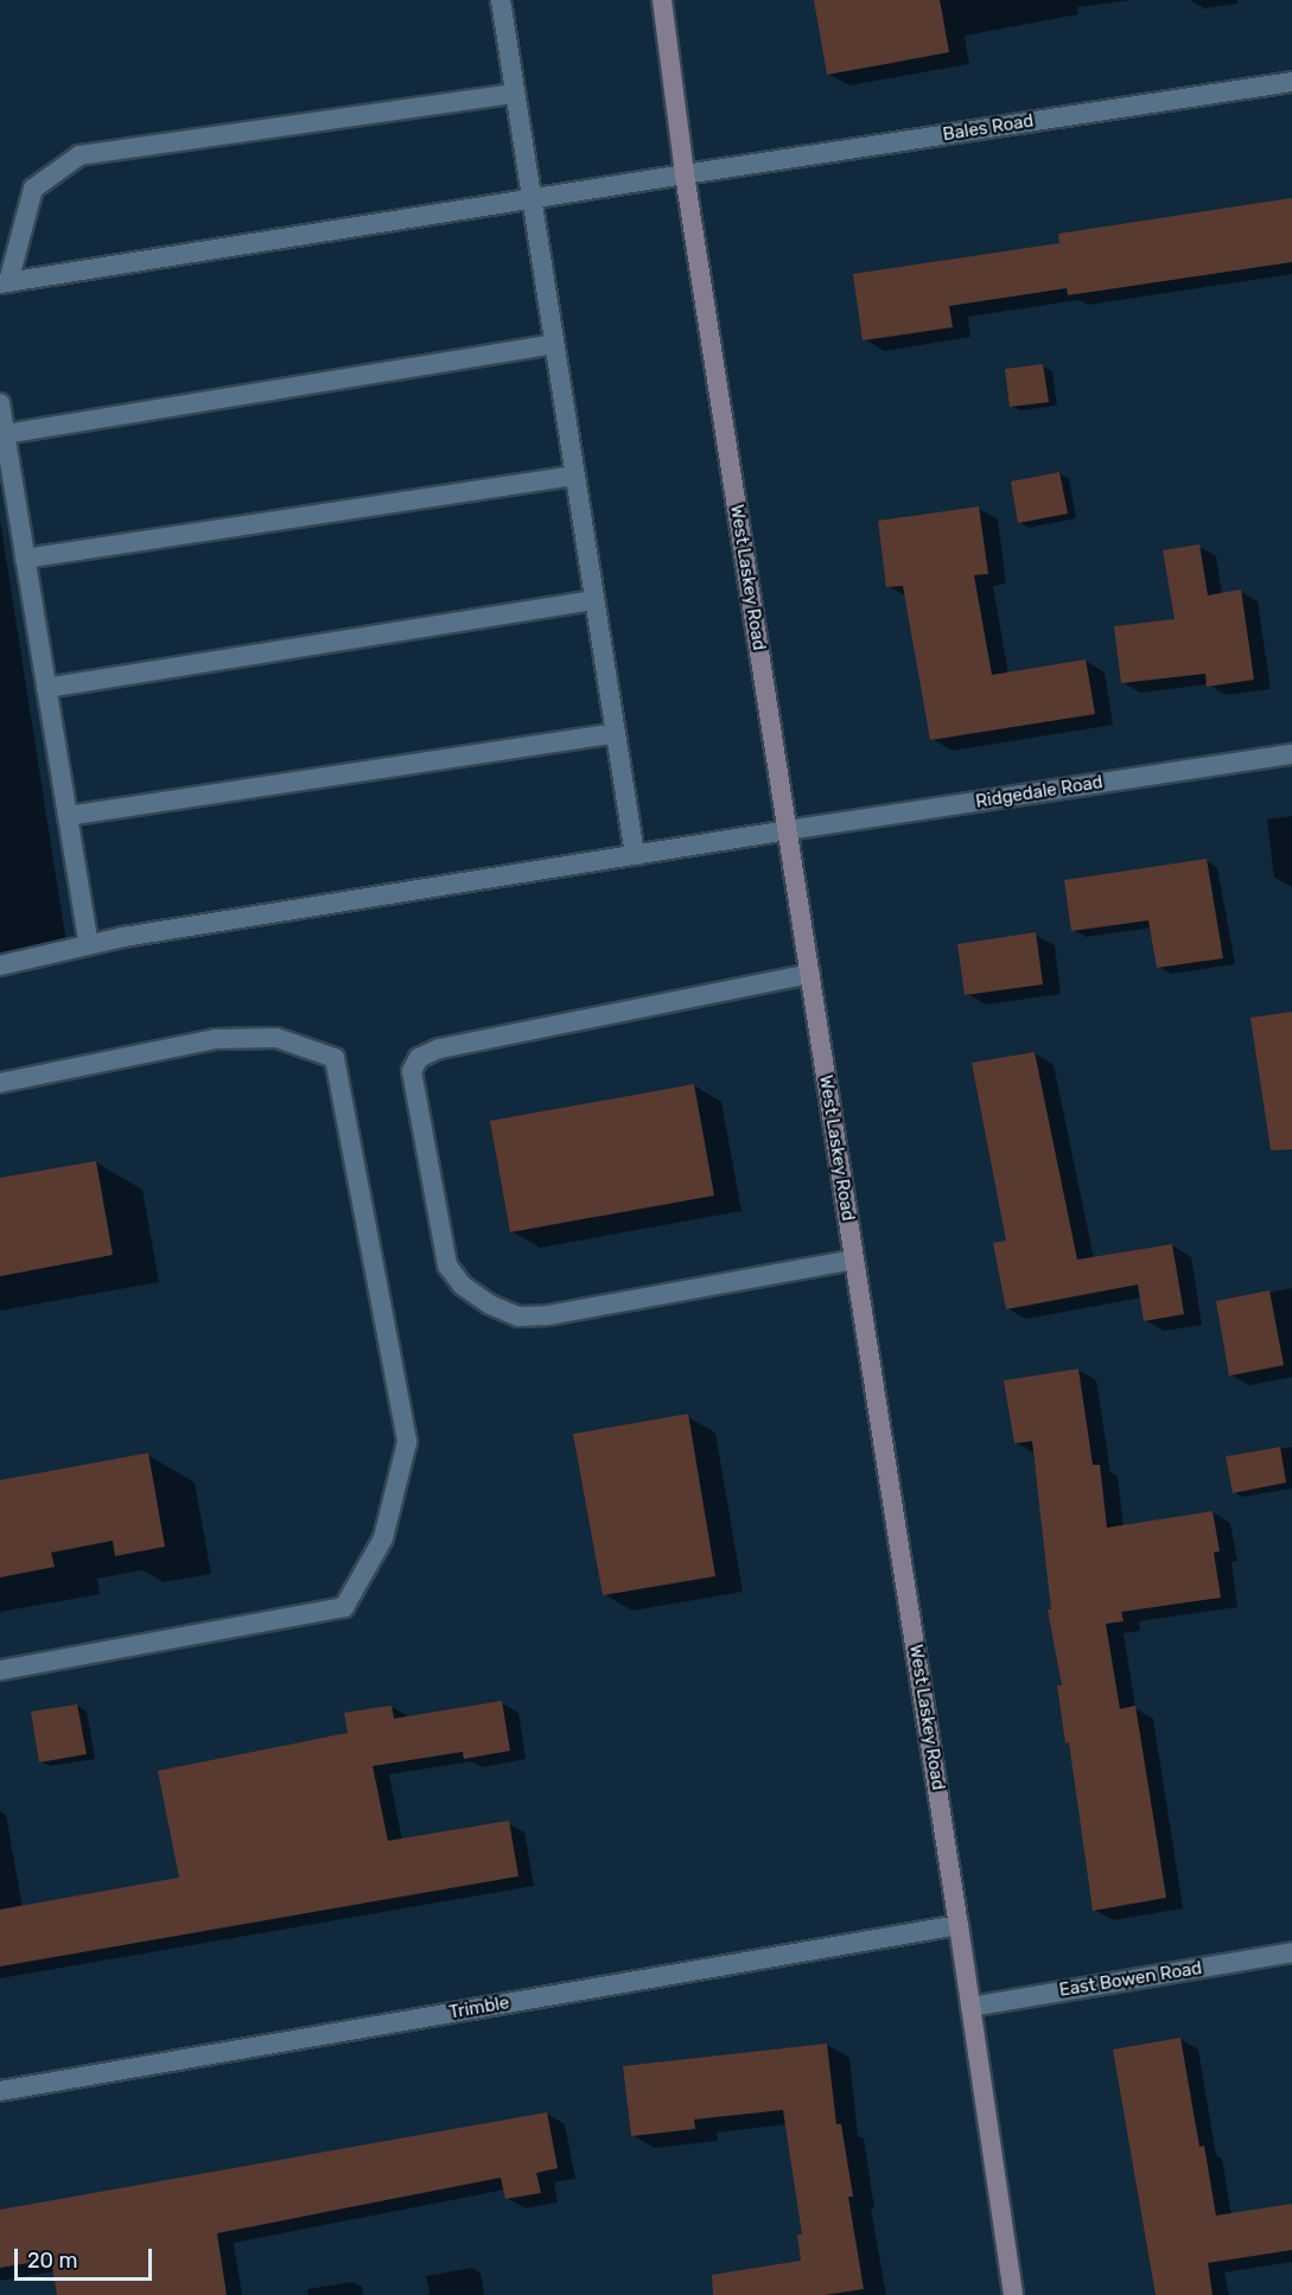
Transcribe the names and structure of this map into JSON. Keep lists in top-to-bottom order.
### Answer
{
  "streets": {
    "main road": ["West Laskey Road"],
    "street": [
      "Bales Road",
      "Ridgedale Road",
      "East Bowen Road",
      "Trimble"
    ]
  },
  "crossings": [
    ["Bales Road", "West Laskey Road"],
    ["West Laskey Road", "Ridgedale Road"],
    ["West Laskey Road", "East Bowen Road"],
    ["West Laskey Road", "Trimble"]
  ],
  "scale_bar": "20 m"
}
